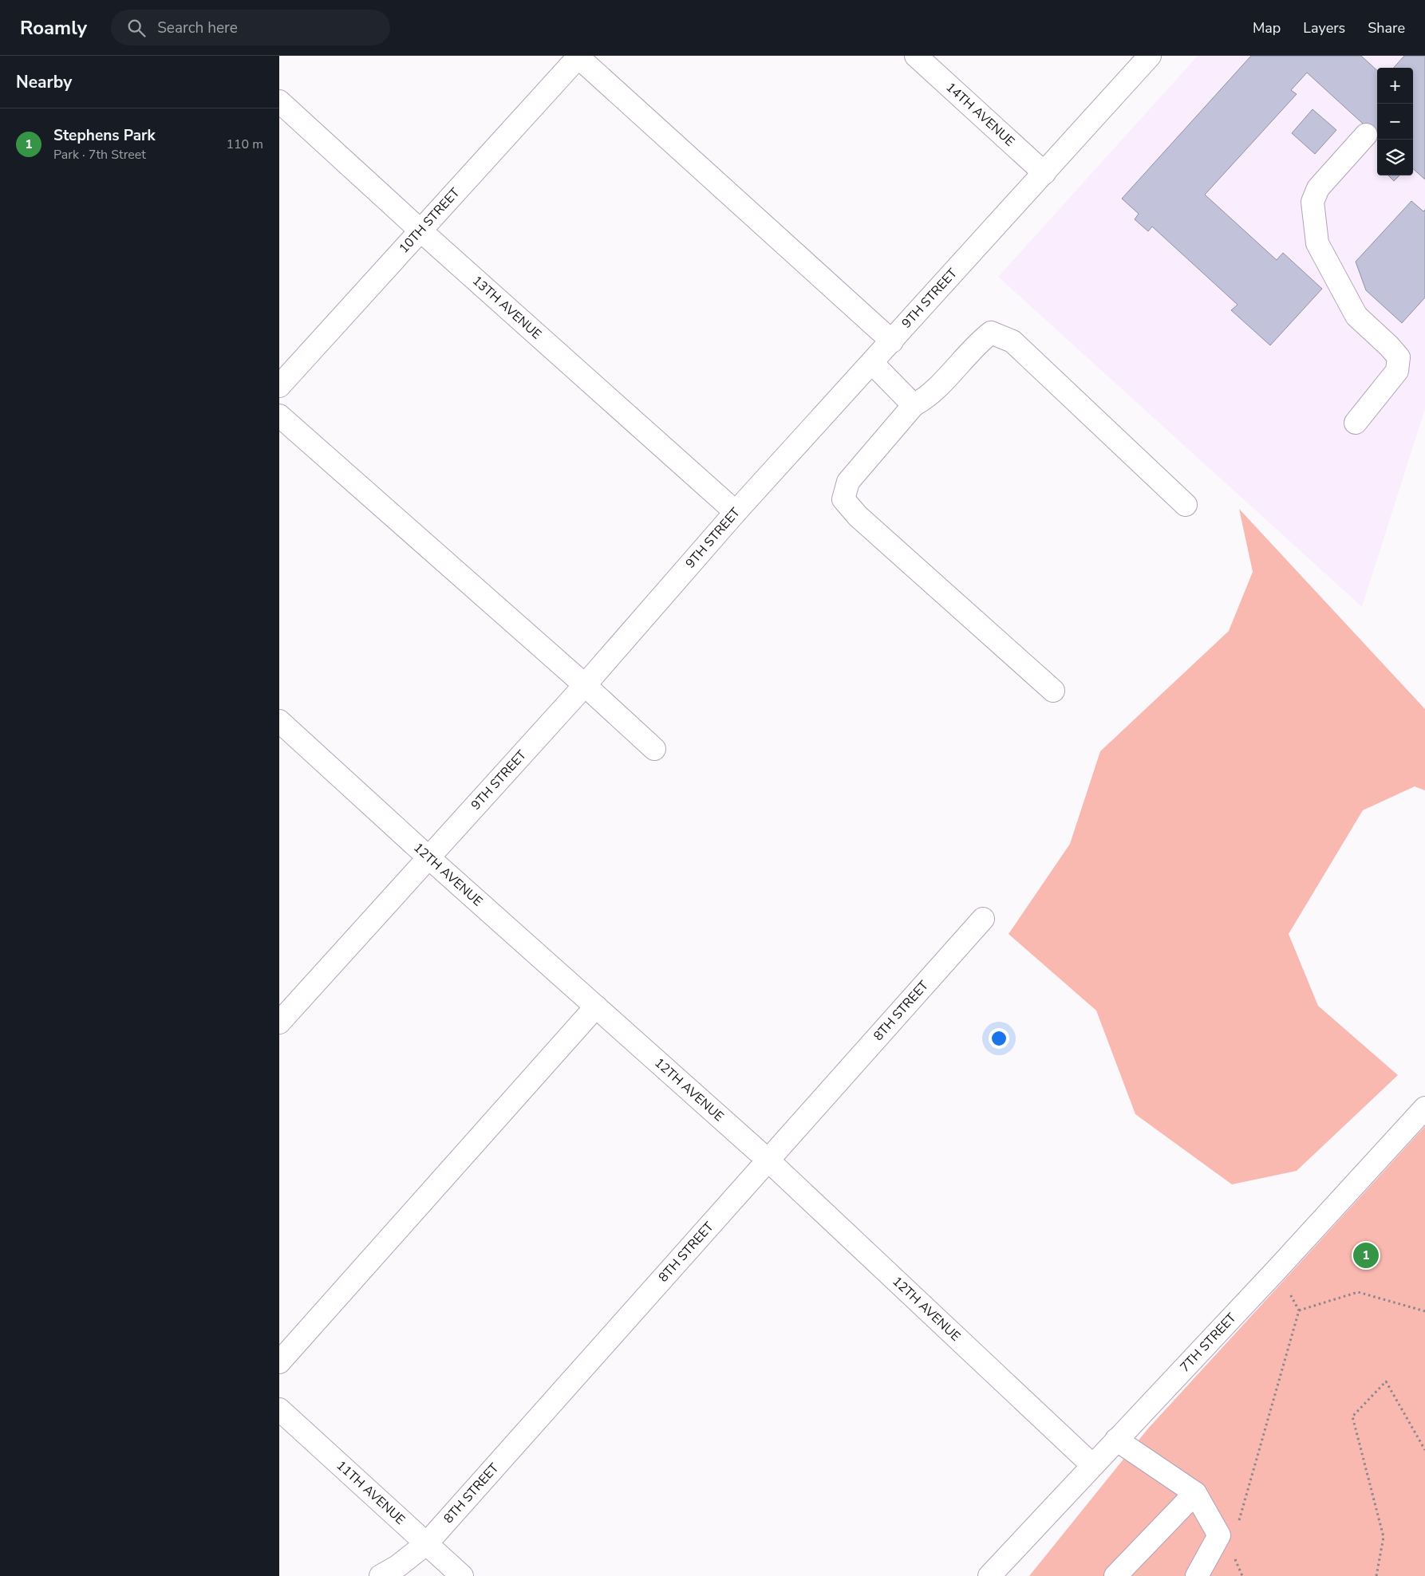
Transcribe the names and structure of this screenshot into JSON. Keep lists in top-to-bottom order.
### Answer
{
  "streets": {
    "street": [
      "14TH AVENUE",
      "10TH STREET",
      "9TH STREET",
      "13TH AVENUE",
      "12TH AVENUE",
      "8TH STREET",
      "7TH STREET",
      "11TH AVENUE"
    ]
  },
  "crossings": [
    ["14TH AVENUE", "9TH STREET"],
    ["10TH STREET", "13TH AVENUE"],
    ["9TH STREET", "13TH AVENUE"],
    ["9TH STREET", "12TH AVENUE"],
    ["12TH AVENUE", "8TH STREET"],
    ["12TH AVENUE", "7TH STREET"],
    ["8TH STREET", "11TH AVENUE"]
  ],
  "page": {
    "header": "Roamly",
    "search": "Search here",
    "nav": ["Map", "Layers", "Share"],
    "heading": "Nearby",
    "map_buttons": ["+", "−"],
    "list": [
      {
        "mark": "1",
        "name": "Stephens Park",
        "note": "Park · 7th Street",
        "value": "110 m"
      }
    ],
    "pins": "1"
  }
}
